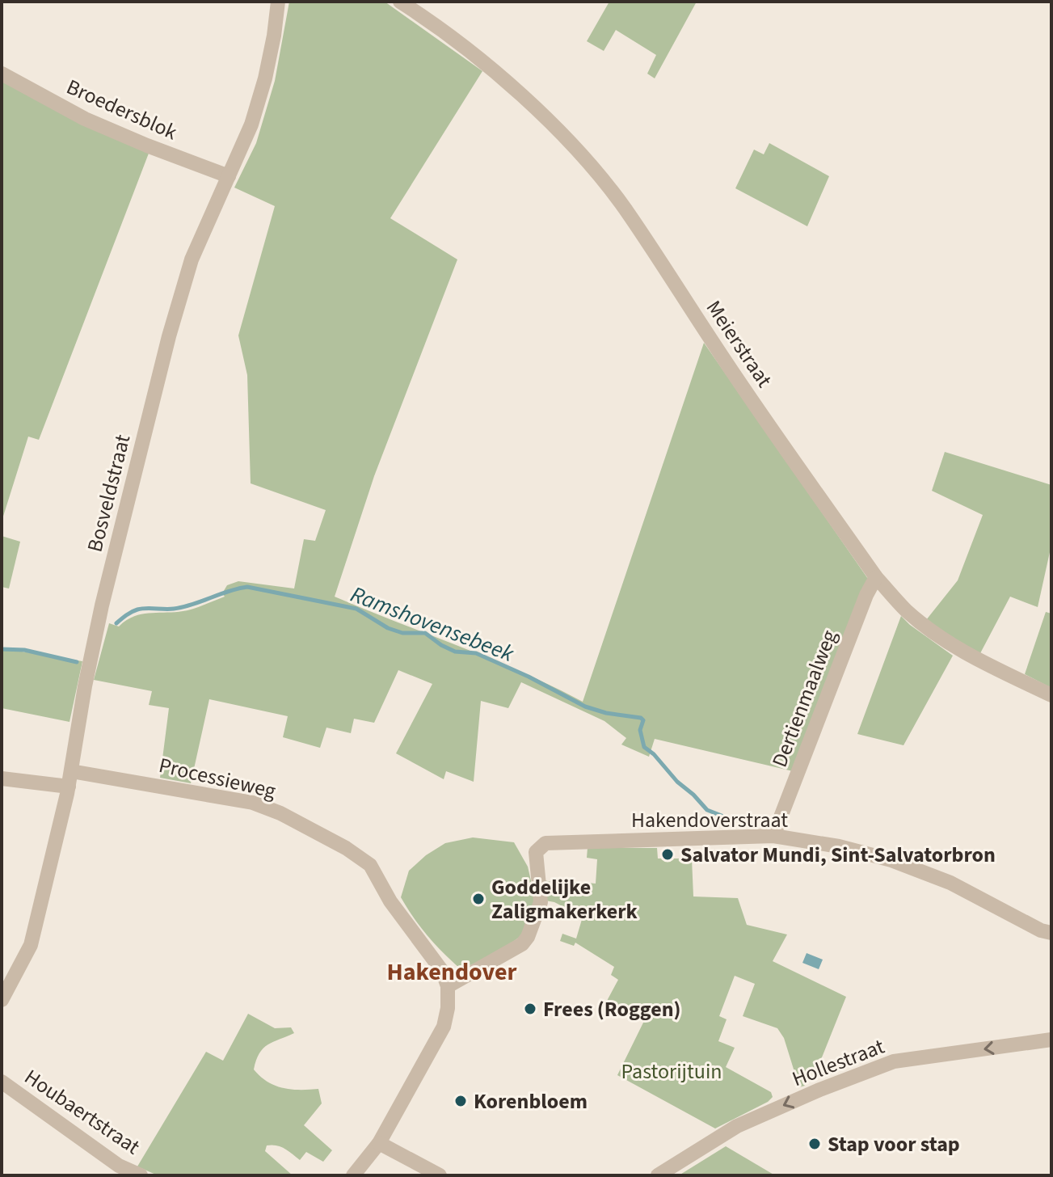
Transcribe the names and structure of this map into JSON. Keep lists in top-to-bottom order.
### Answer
{
  "streets": {
    "street": [
      "Broedersblok",
      "Meierstraat",
      "Bosveldstraat",
      "Dertienmaalweg",
      "Processieweg",
      "Hakendoverstraat",
      "Hollestraat",
      "Houbaertstraat"
    ]
  },
  "crossings": [
    ["Broedersblok", "Bosveldstraat"],
    ["Meierstraat", "Dertienmaalweg"],
    ["Bosveldstraat", "Processieweg"],
    ["Dertienmaalweg", "Hakendoverstraat"],
    ["Processieweg", "Hakendoverstraat"]
  ],
  "one_way": ["Hollestraat"],
  "districts": ["Hakendover"],
  "water": ["Ramshovensebeek"],
  "parks": ["Pastorijtuin"],
  "places": [
    "Salvator Mundi, Sint-Salvatorbron",
    "Goddelijke Zaligmakerkerk",
    "Frees (Roggen)",
    "Korenbloem",
    "Stap voor stap"
  ]
}
